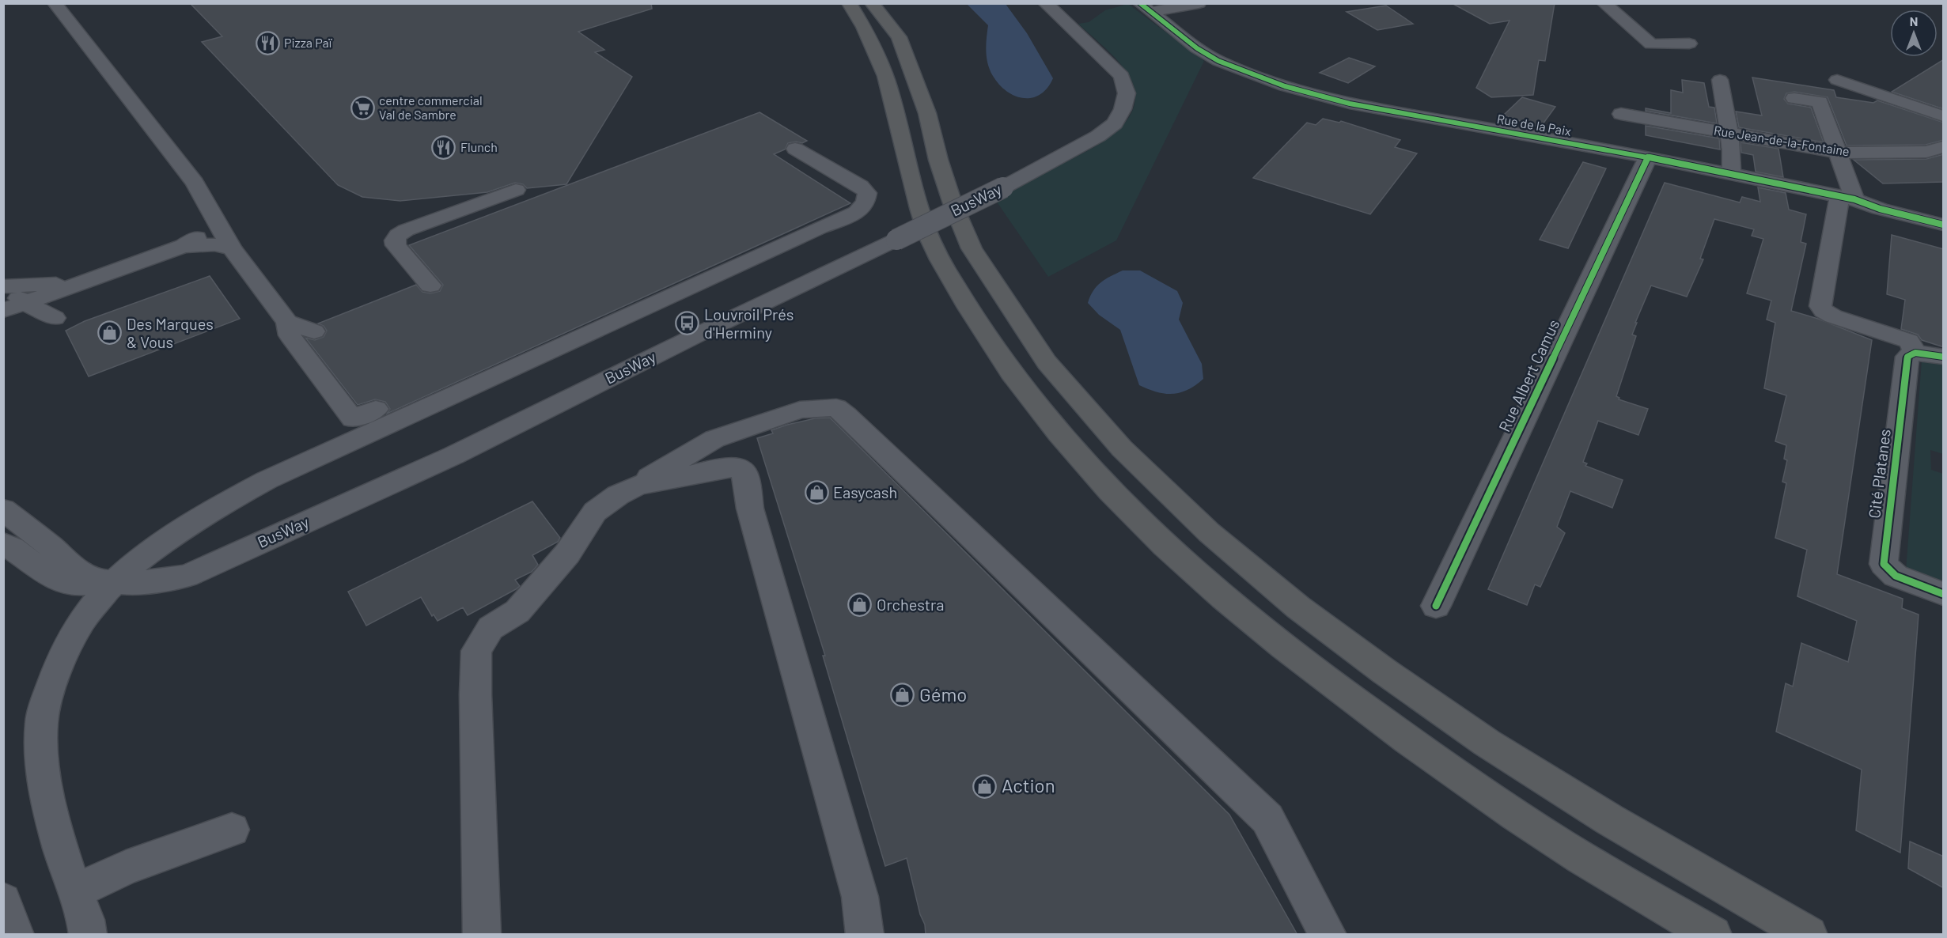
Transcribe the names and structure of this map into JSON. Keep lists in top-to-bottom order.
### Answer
{
  "streets": {
    "street": [
      "Rue de la Paix",
      "Rue Jean-de-la-Fontaine",
      "BusWay",
      "Rue Albert Camus",
      "Cité Platanes"
    ]
  },
  "crossings": [
    ["Rue de la Paix", "Rue Albert Camus"]
  ],
  "places": {
    "restaurant": ["Pizza Paï", "Flunch"],
    "supermarket": ["centre commercial Val de Sambre"],
    "bus stop": ["Louvroil Prés d'Herminy"],
    "shop": [
      "Des Marques & Vous",
      "Easycash",
      "Orchestra",
      "Gémo",
      "Action"
    ]
  },
  "north": "top"
}
